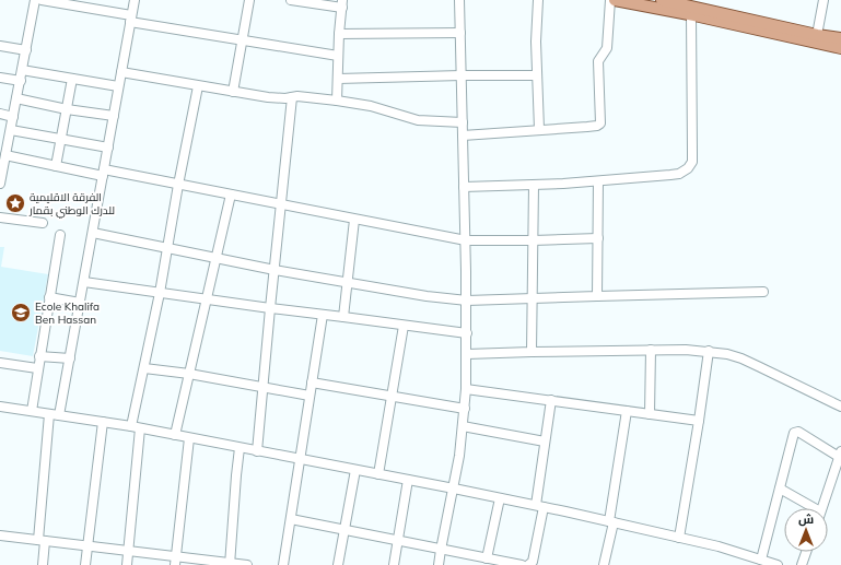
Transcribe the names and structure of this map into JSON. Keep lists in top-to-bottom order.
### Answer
{
  "places": {
    "place": ["الفرقة الاقليمية للدرك الوطني بقمار"],
    "school or university": ["Ecole Khalifa Ben Hassan"]
  },
  "north": "top"
}
